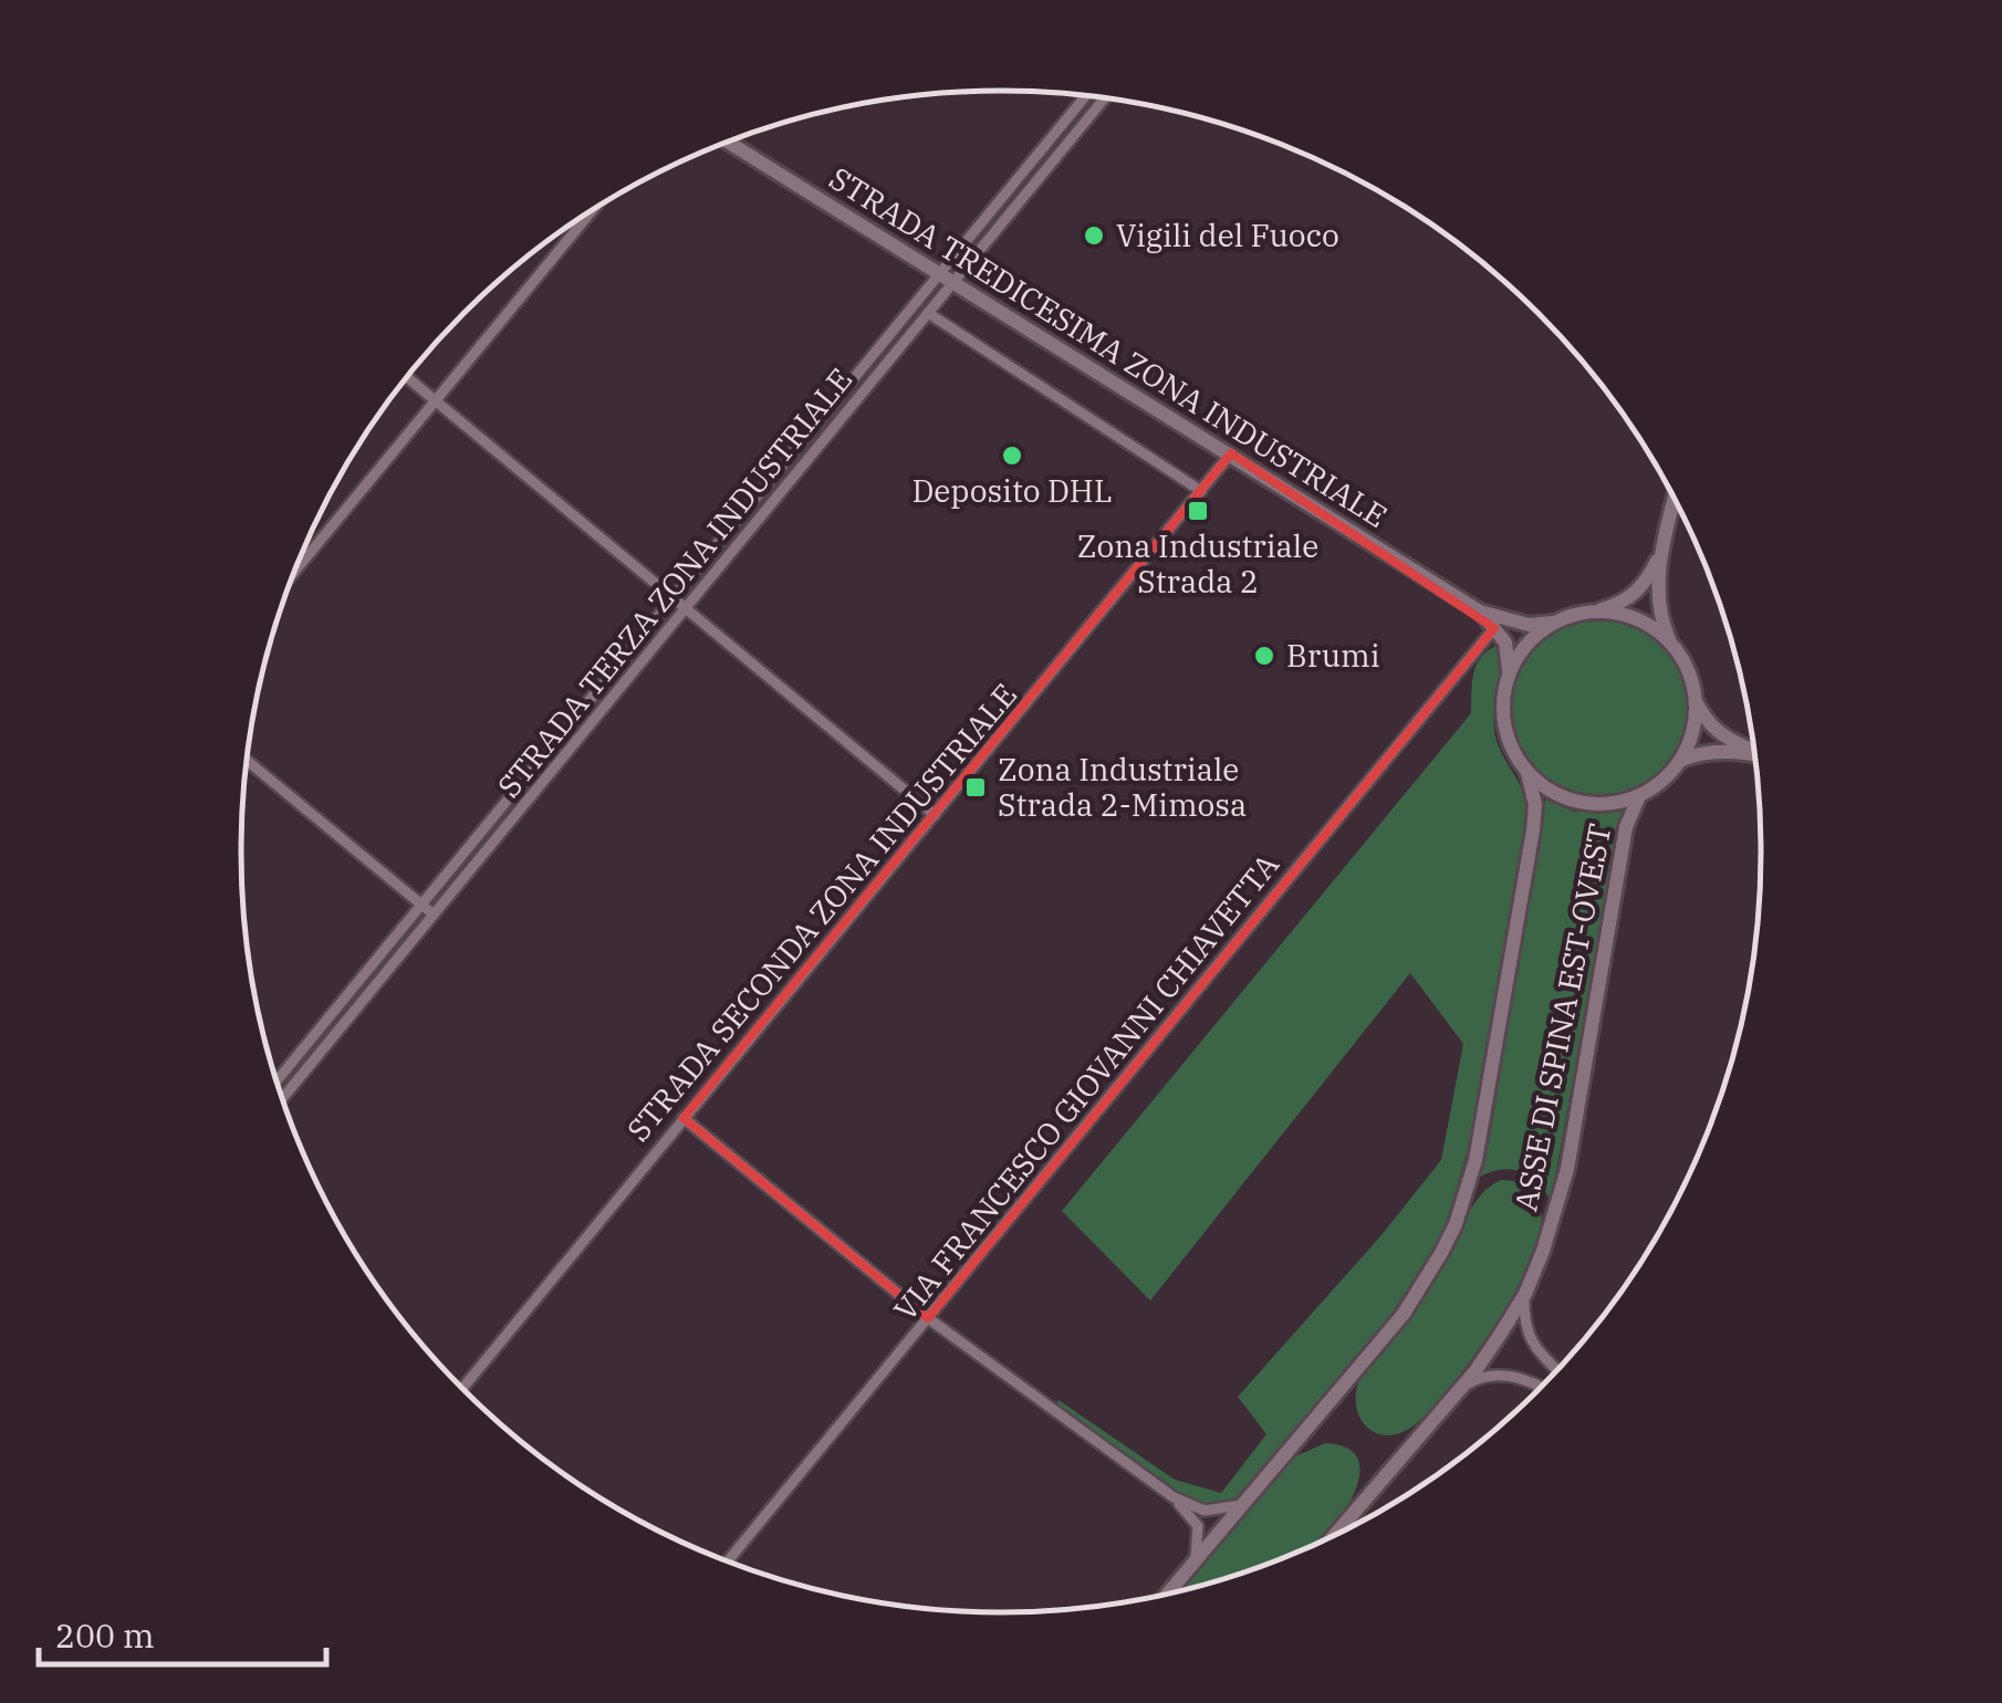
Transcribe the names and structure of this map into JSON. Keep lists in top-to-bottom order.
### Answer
{
  "streets": {
    "main road": ["STRADA TREDICESIMA ZONA INDUSTRIALE", "ASSE DI SPINA EST-OVEST"],
    "street": ["STRADA TERZA ZONA INDUSTRIALE", "STRADA SECONDA ZONA INDUSTRIALE", "VIA FRANCESCO GIOVANNI CHIAVETTA"]
  },
  "crossings": [
    ["STRADA TREDICESIMA ZONA INDUSTRIALE", "STRADA TERZA ZONA INDUSTRIALE"],
    ["STRADA TREDICESIMA ZONA INDUSTRIALE", "STRADA SECONDA ZONA INDUSTRIALE"]
  ],
  "places": {
    "other": ["Vigili del Fuoco", "Deposito DHL", "Brumi"],
    "transit": ["Zona Industriale Strada 2", "Zona Industriale Strada 2-Mimosa"]
  },
  "scale_bar": "200 m"
}
